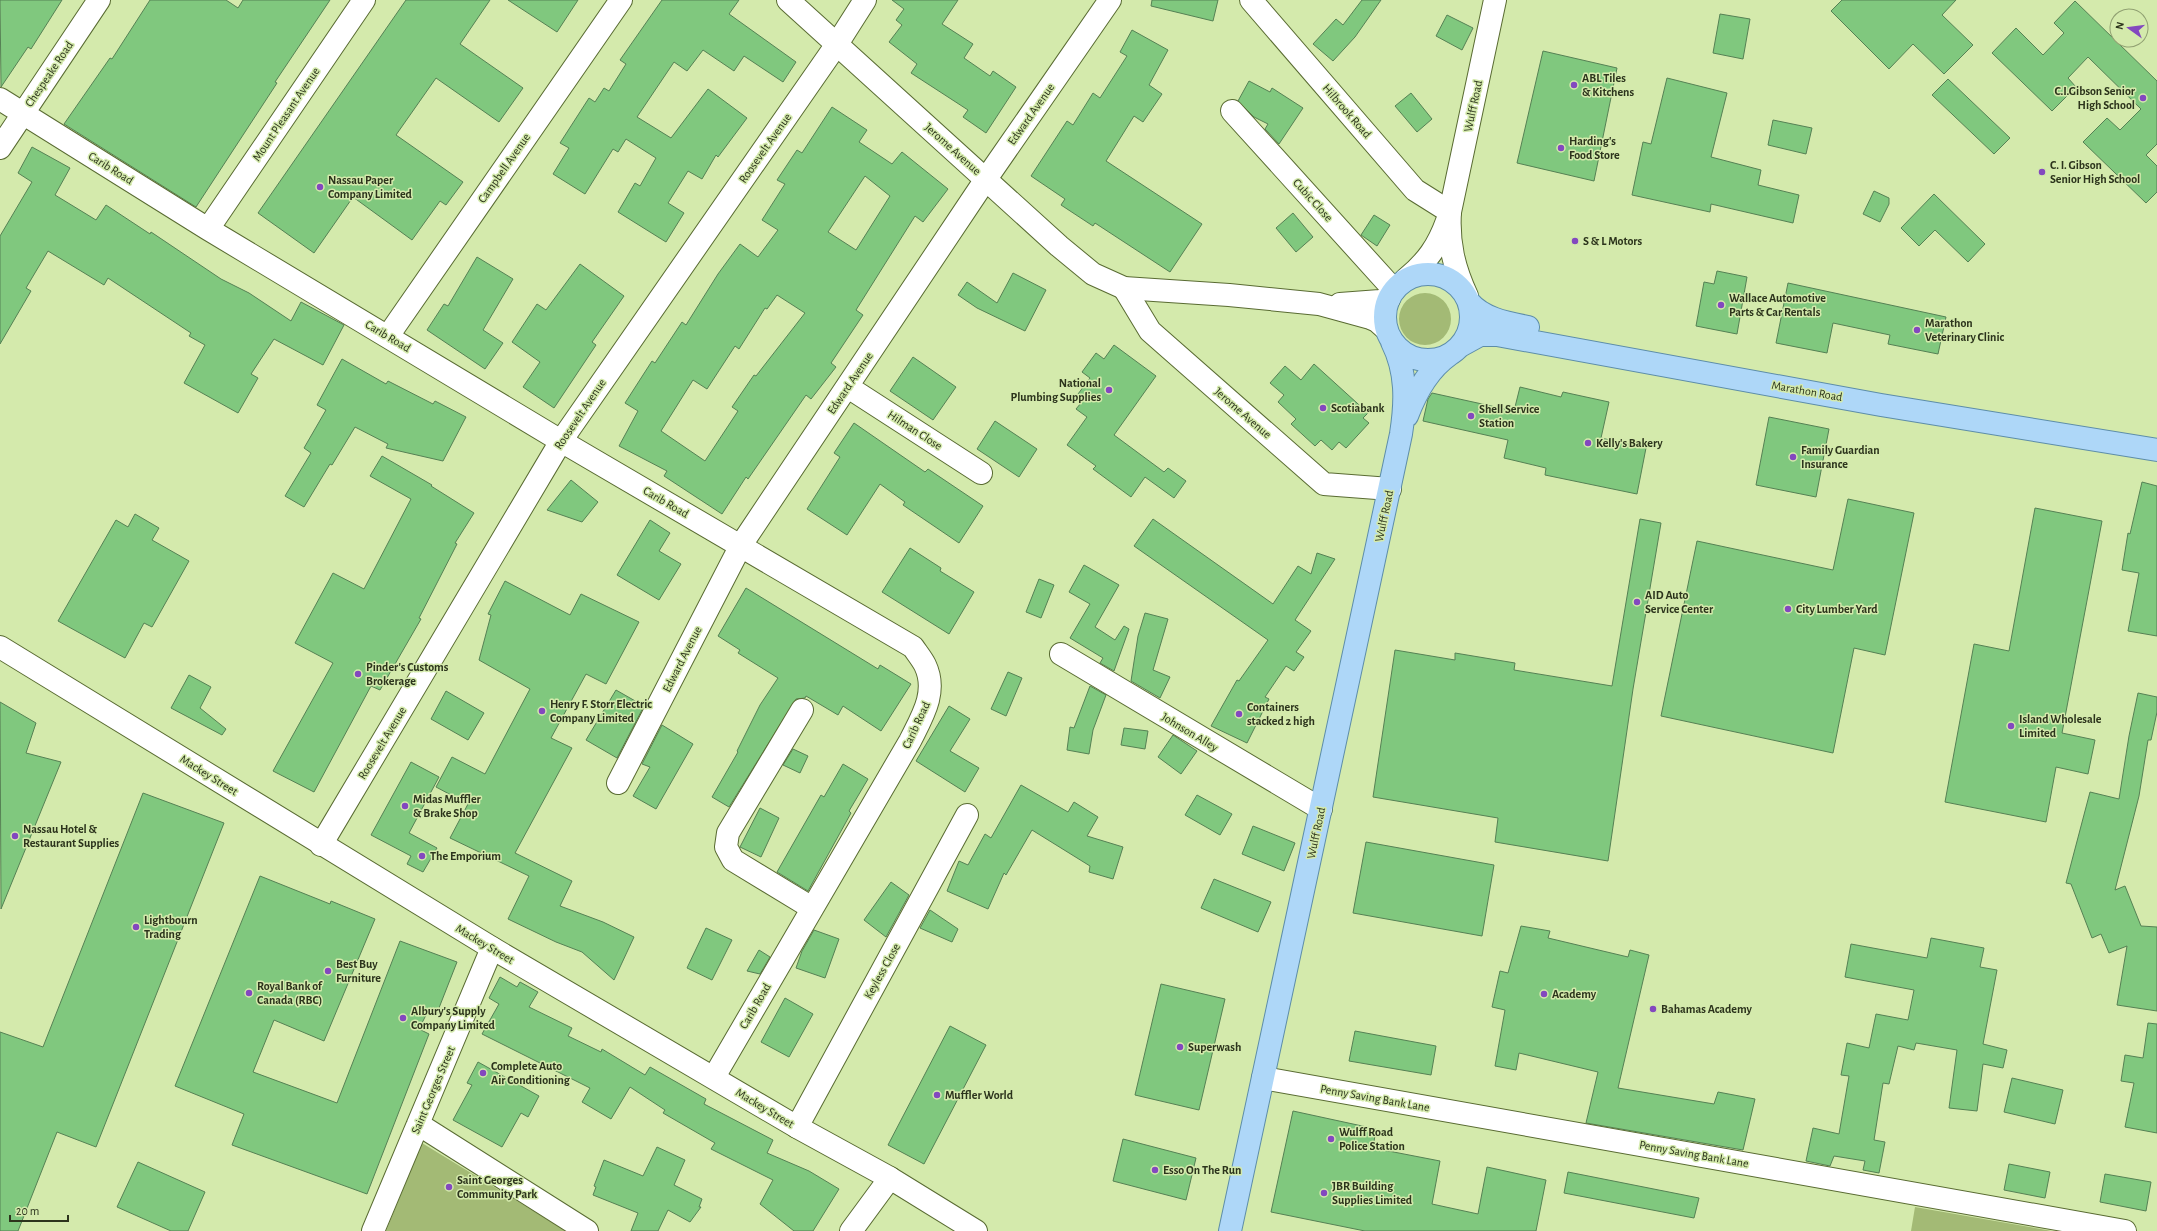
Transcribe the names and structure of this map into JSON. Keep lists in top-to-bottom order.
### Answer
{
  "streets": {
    "main road": ["Wulff Road", "Marathon Road"],
    "street": [
      "Chespeake Road",
      "Hilbrook Road",
      "Mount Pleasant Avenue",
      "Edward Avenue",
      "Roosevelt Avenue",
      "Jerome Avenue",
      "Carib Road",
      "Campbell Avenue",
      "Cubic Close",
      "Hilman Close",
      "Johnson Alley",
      "Mackey Street",
      "Keyless Close",
      "Saint Georges Street",
      "Penny Saving Bank Lane"
    ]
  },
  "crossings": [
    ["Chespeake Road", "Carib Road"],
    ["Wulff Road", "Hilbrook Road"],
    ["Wulff Road", "Jerome Avenue"],
    ["Wulff Road", "Cubic Close"],
    ["Wulff Road", "Marathon Road"],
    ["Wulff Road", "Johnson Alley"],
    ["Wulff Road", "Penny Saving Bank Lane"],
    ["Mount Pleasant Avenue", "Carib Road"],
    ["Edward Avenue", "Jerome Avenue"],
    ["Edward Avenue", "Carib Road"],
    ["Edward Avenue", "Hilman Close"],
    ["Roosevelt Avenue", "Jerome Avenue"],
    ["Roosevelt Avenue", "Carib Road"],
    ["Roosevelt Avenue", "Mackey Street"],
    ["Jerome Avenue", "Cubic Close"],
    ["Jerome Avenue", "Marathon Road"],
    ["Carib Road", "Campbell Avenue"],
    ["Carib Road", "Mackey Street"],
    ["Cubic Close", "Marathon Road"],
    ["Mackey Street", "Keyless Close"],
    ["Mackey Street", "Saint Georges Street"]
  ],
  "places": [
    "ABL Tiles & Kitchens",
    "C.I.Gibson Senior High School",
    "Harding's Food Store",
    "C. I. Gibson Senior High School",
    "Nassau Paper Company Limited",
    "S & L Motors",
    "Wallace Automotive Parts & Car Rentals",
    "Marathon Veterinary Clinic",
    "National Plumbing Supplies",
    "Scotiabank",
    "Shell Service Station",
    "Kelly's Bakery",
    "Family Guardian Insurance",
    "AID Auto Service Center",
    "City Lumber Yard",
    "Pinder's Customs Brokerage",
    "Henry F. Storr Electric Company Limited",
    "Containers stacked 2 high",
    "Island Wholesale Limited",
    "Midas Muffler & Brake Shop",
    "Nassau Hotel & Restaurant Supplies",
    "The Emporium",
    "Lightbourn Trading",
    "Best Buy Furniture",
    "Royal Bank of Canada (RBC)",
    "Academy",
    "Bahamas Academy",
    "Albury's Supply Company Limited",
    "Superwash",
    "Complete Auto Air Conditioning",
    "Muffler World",
    "Wulff Road Police Station",
    "Esso On The Run",
    "Saint Georges Community Park",
    "JBR Building Supplies Limited"
  ],
  "scale_bar": "20 m",
  "north": "left"
}
